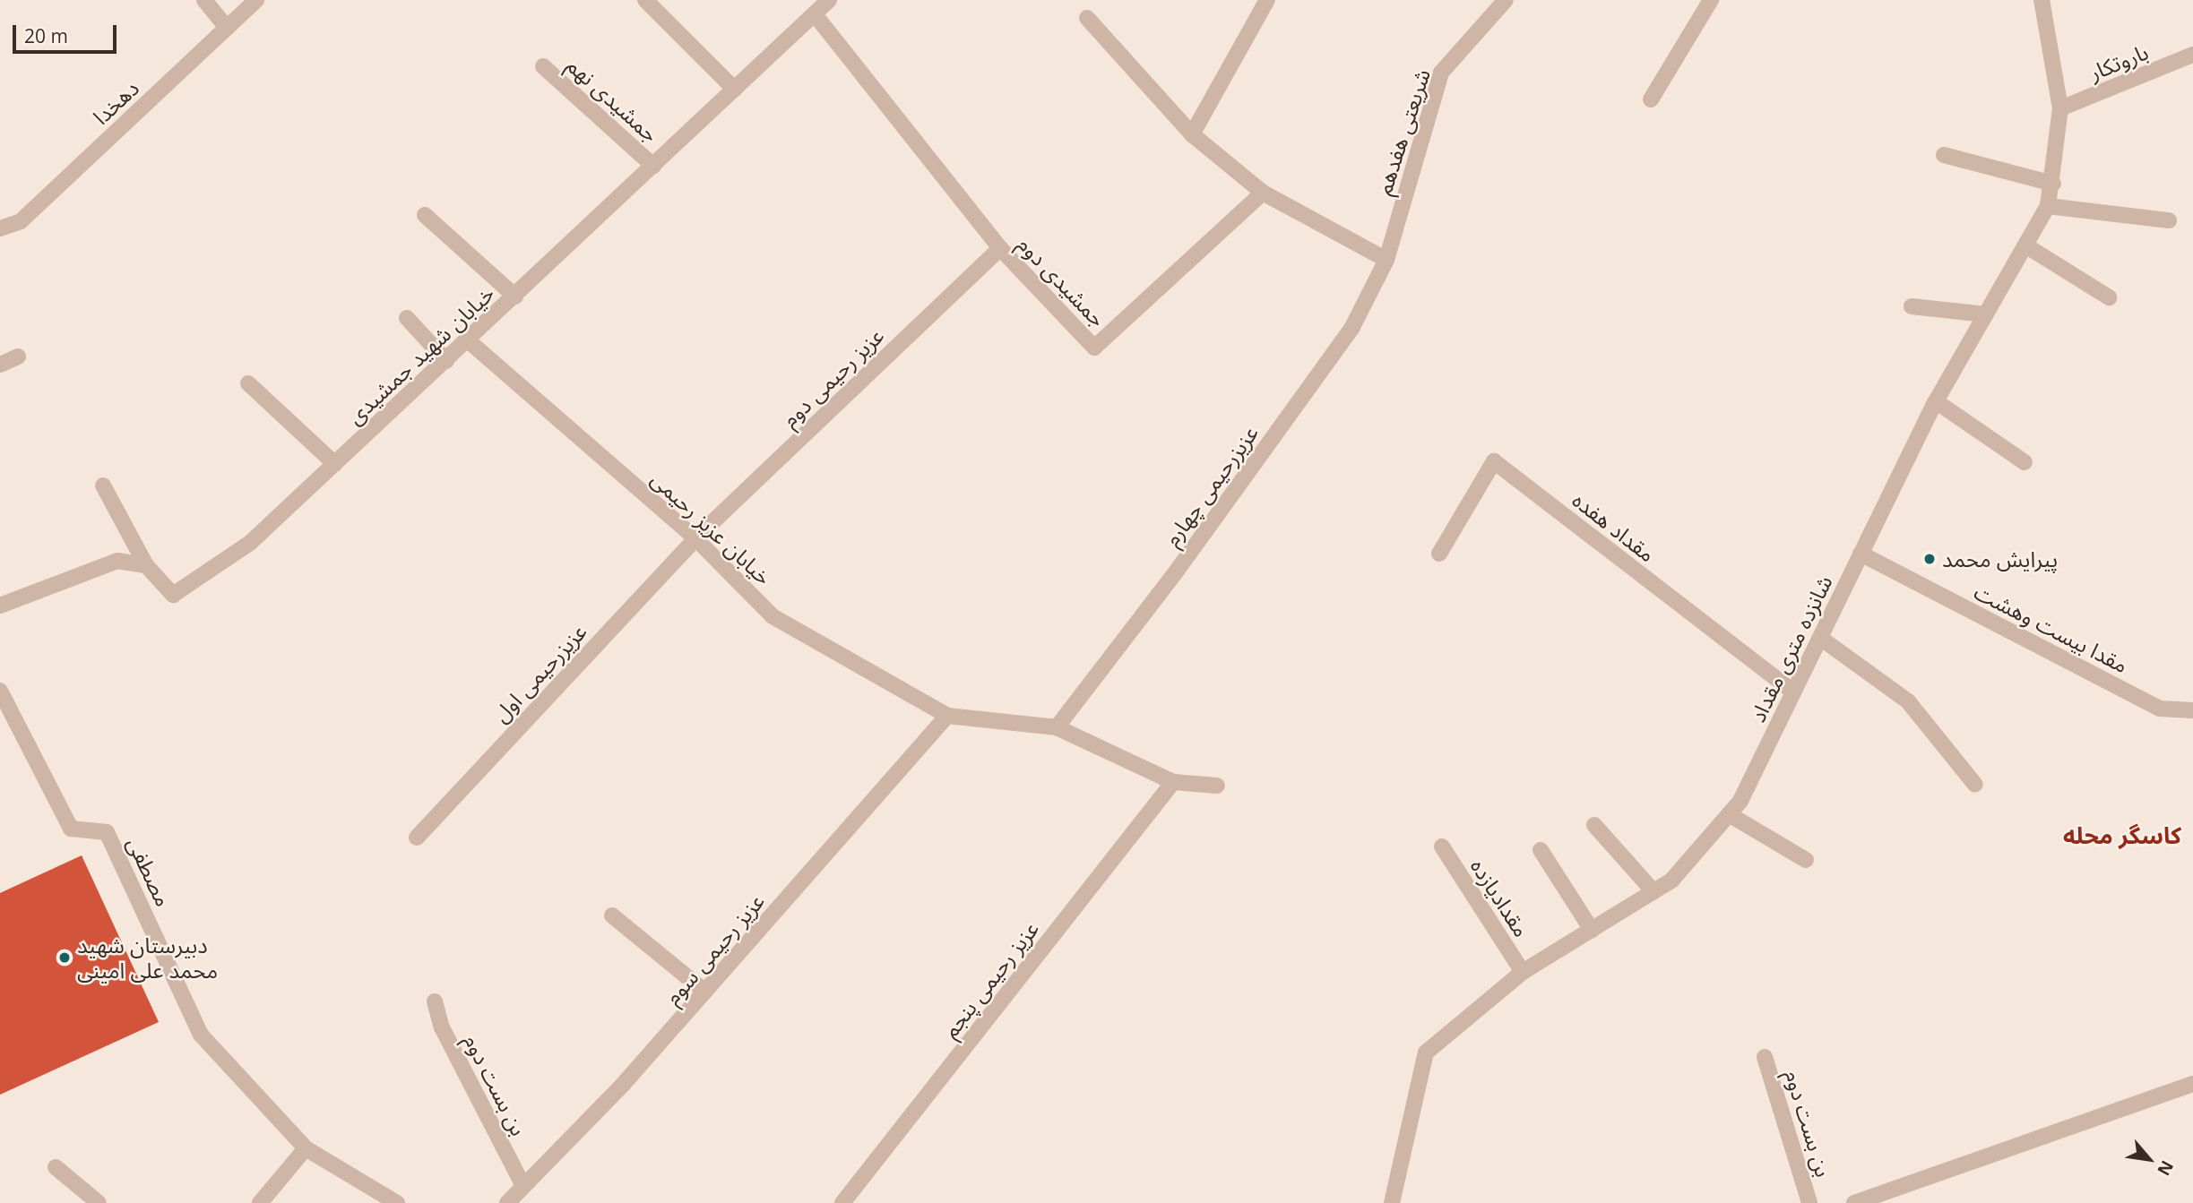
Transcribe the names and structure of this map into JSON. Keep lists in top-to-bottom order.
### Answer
{
  "streets": {
    "street": [
      "باروتکار",
      "جمشیدی نهم",
      "دهخدا",
      "شریعتی هفدهم",
      "جمشیدی دوم",
      "خیابان شهید جمشیدی",
      "عزیز رحیمی دوم",
      "عزیزرحیمی چهارم",
      "مقداد هفده",
      "خیابان عزیز رحیمی",
      "مقدا بیست وهشت",
      "شانزده متری مقداد",
      "عزیزرحیمی اول",
      "مصطفی",
      "مقدادیازده",
      "عزیز رحیمی سوم",
      "عزیز رحیمی پنجم",
      "بن بست دوم"
    ]
  },
  "crossings": [
    ["باروتکار", "شانزده متری مقداد"],
    ["جمشیدی نهم", "خیابان شهید جمشیدی"],
    ["شریعتی هفدهم", "عزیزرحیمی چهارم"],
    ["جمشیدی دوم", "خیابان شهید جمشیدی"],
    ["جمشیدی دوم", "عزیز رحیمی دوم"],
    ["خیابان شهید جمشیدی", "خیابان عزیز رحیمی"],
    ["عزیز رحیمی دوم", "خیابان عزیز رحیمی"],
    ["عزیز رحیمی دوم", "عزیزرحیمی اول"],
    ["مقداد هفده", "شانزده متری مقداد"],
    ["خیابان عزیز رحیمی", "عزیزرحیمی اول"],
    ["خیابان عزیز رحیمی", "عزیز رحیمی سوم"],
    ["مقدا بیست وهشت", "شانزده متری مقداد"],
    ["شانزده متری مقداد", "مقدادیازده"],
    ["عزیز رحیمی سوم", "بن بست دوم"]
  ],
  "districts": ["کاسگر محله"],
  "places": ["پیرایش محمد", "دبیرستان شهید محمد علی امینی"],
  "scale_bar": "20 m",
  "north": "bottom right"
}
